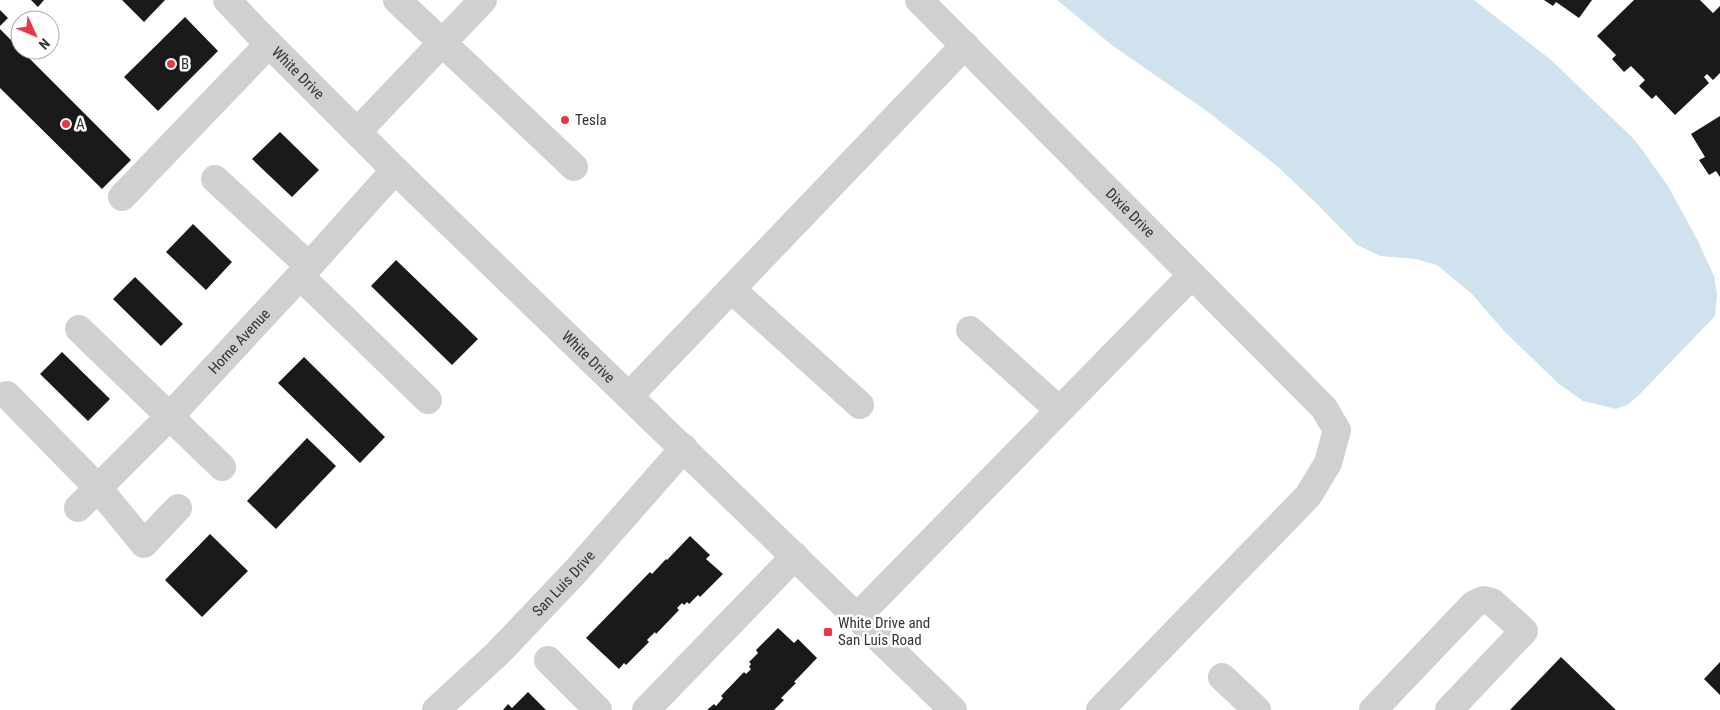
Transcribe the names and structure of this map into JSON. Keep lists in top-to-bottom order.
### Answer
{
  "streets": {
    "street": [
      "White Drive",
      "Dixie Drive",
      "Horne Avenue",
      "San Luis Drive"
    ]
  },
  "crossings": [
    ["White Drive", "Horne Avenue"],
    ["White Drive", "San Luis Drive"]
  ],
  "places": {
    "other": ["B", "Tesla", "A"],
    "transit": ["White Drive and San Luis Road"]
  },
  "north": "bottom right"
}
